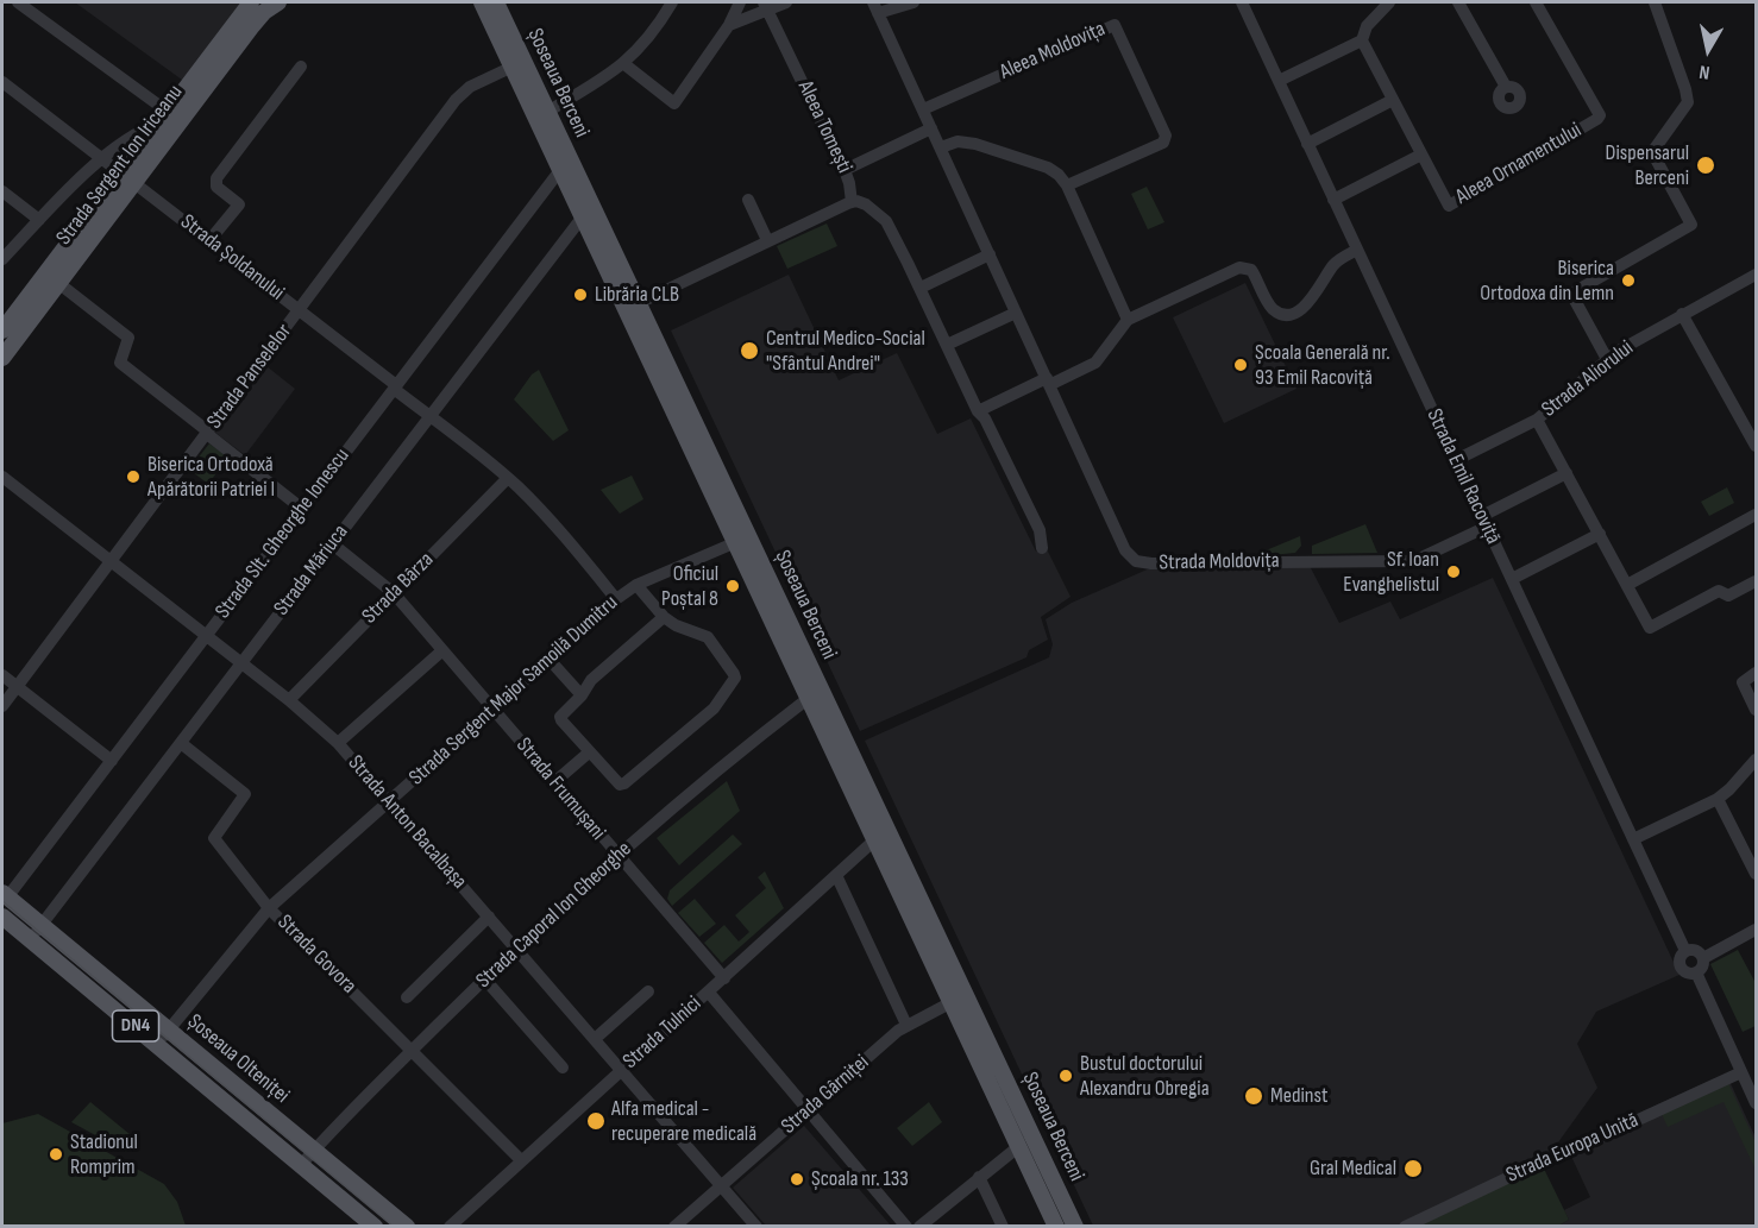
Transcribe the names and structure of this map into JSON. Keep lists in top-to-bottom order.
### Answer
{
  "streets": {
    "main road": [
      "Șoseaua Berceni",
      "Strada Sergent Ion Iriceanu",
      "DN4",
      "Șoseaua Olteniței"
    ],
    "street": [
      "Aleea Moldovița",
      "Aleea Tomești",
      "Aleea Ornamentului",
      "Strada Șoldanului",
      "Strada Panselelor",
      "Strada Aliorului",
      "Strada Emil Racoviță",
      "Strada Slt. Gheorghe Ionescu",
      "Strada Moldovița",
      "Strada Măriuca",
      "Strada Bârza",
      "Strada Sergent Major Samoilă Dumitru",
      "Strada Frumușani",
      "Strada Anton Bacalbașa",
      "Strada Caporal Ion Gheorghe",
      "Strada Govora",
      "Strada Tulnici",
      "Strada Gârniței",
      "Strada Europa Unită"
    ]
  },
  "crossings": [
    ["Aleea Moldovița", "Strada Moldovița"],
    ["Șoseaua Berceni", "Aleea Tomești"],
    ["Șoseaua Berceni", "Strada Panselelor"],
    ["Șoseaua Berceni", "Strada Slt. Gheorghe Ionescu"],
    ["Șoseaua Berceni", "Strada Măriuca"],
    ["Șoseaua Berceni", "Strada Sergent Major Samoilă Dumitru"],
    ["Șoseaua Berceni", "Strada Caporal Ion Gheorghe"],
    ["Șoseaua Berceni", "Strada Tulnici"],
    ["Șoseaua Berceni", "Strada Gârniței"],
    ["Strada Sergent Ion Iriceanu", "Strada Șoldanului"],
    ["Strada Șoldanului", "Strada Panselelor"],
    ["Strada Șoldanului", "Strada Slt. Gheorghe Ionescu"],
    ["Strada Șoldanului", "Strada Măriuca"],
    ["Strada Șoldanului", "Strada Bârza"],
    ["Strada Șoldanului", "Strada Sergent Major Samoilă Dumitru"],
    ["Strada Panselelor", "Strada Anton Bacalbașa"],
    ["Strada Aliorului", "Strada Emil Racoviță"],
    ["Strada Emil Racoviță", "Strada Moldovița"],
    ["Strada Slt. Gheorghe Ionescu", "Strada Anton Bacalbașa"],
    ["Strada Slt. Gheorghe Ionescu", "Șoseaua Olteniței"],
    ["Strada Măriuca", "Strada Frumușani"],
    ["Strada Măriuca", "Strada Anton Bacalbașa"],
    ["Strada Măriuca", "Strada Govora"],
    ["Strada Măriuca", "Șoseaua Olteniței"],
    ["Strada Bârza", "Strada Frumușani"],
    ["Strada Bârza", "Strada Anton Bacalbașa"],
    ["Strada Sergent Major Samoilă Dumitru", "Strada Frumușani"],
    ["Strada Sergent Major Samoilă Dumitru", "Strada Anton Bacalbașa"],
    ["Strada Sergent Major Samoilă Dumitru", "Strada Govora"],
    ["Strada Sergent Major Samoilă Dumitru", "Șoseaua Olteniței"],
    ["Strada Frumușani", "Strada Caporal Ion Gheorghe"],
    ["Strada Frumușani", "Strada Tulnici"],
    ["Strada Anton Bacalbașa", "Strada Caporal Ion Gheorghe"],
    ["Strada Anton Bacalbașa", "Strada Tulnici"],
    ["Strada Anton Bacalbașa", "Strada Gârniței"],
    ["Strada Caporal Ion Gheorghe", "Strada Govora"],
    ["Strada Caporal Ion Gheorghe", "Șoseaua Olteniței"],
    ["Strada Govora", "Strada Tulnici"]
  ],
  "places": [
    "Dispensarul Berceni",
    "Biserica Ortodoxa din Lemn",
    "Librăria CLB",
    "Centrul Medico-Social \"Sfântul Andrei\"",
    "Școala Generală nr. 93 Emil Racoviță",
    "Biserica Ortodoxă Apărătorii Patriei I",
    "Sf. Ioan Evanghelistul",
    "Oficiul Poștal 8",
    "Bustul doctorului Alexandru Obregia",
    "Medinst",
    "Alfa medical - recuperare medicală",
    "Stadionul Romprim",
    "Gral Medical",
    "Școala nr. 133"
  ],
  "north": "bottom"
}
